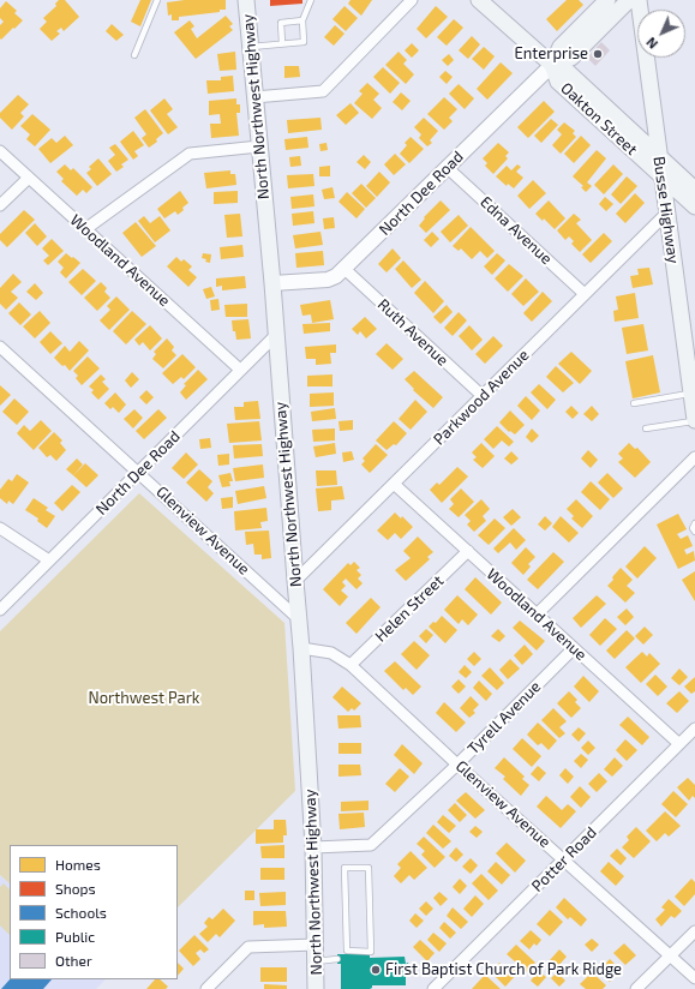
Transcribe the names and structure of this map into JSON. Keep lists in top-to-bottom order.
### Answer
{
  "streets": {
    "main road": [
      "North Northwest Highway",
      "Oakton Street",
      "North Dee Road",
      "Busse Highway"
    ],
    "street": [
      "Edna Avenue",
      "Woodland Avenue",
      "Ruth Avenue",
      "Parkwood Avenue",
      "Glenview Avenue",
      "Helen Street",
      "Tyrell Avenue",
      "Potter Road"
    ]
  },
  "crossings": [
    ["North Northwest Highway", "North Dee Road"],
    ["North Northwest Highway", "Parkwood Avenue"],
    ["North Northwest Highway", "Glenview Avenue"],
    ["North Northwest Highway", "Tyrell Avenue"],
    ["Oakton Street", "North Dee Road"],
    ["Oakton Street", "Busse Highway"],
    ["North Dee Road", "Edna Avenue"],
    ["North Dee Road", "Woodland Avenue"],
    ["North Dee Road", "Ruth Avenue"],
    ["North Dee Road", "Glenview Avenue"],
    ["Busse Highway", "Parkwood Avenue"],
    ["Edna Avenue", "Parkwood Avenue"],
    ["Woodland Avenue", "Parkwood Avenue"],
    ["Woodland Avenue", "Helen Street"],
    ["Woodland Avenue", "Tyrell Avenue"],
    ["Woodland Avenue", "Potter Road"],
    ["Ruth Avenue", "Parkwood Avenue"],
    ["Glenview Avenue", "Helen Street"],
    ["Glenview Avenue", "Tyrell Avenue"],
    ["Glenview Avenue", "Potter Road"]
  ],
  "parks": ["Northwest Park"],
  "places": ["Enterprise", "First Baptist Church of Park Ridge"],
  "legend": [
    "Homes",
    "Shops",
    "Schools",
    "Public",
    "Other"
  ],
  "north": "bottom left"
}
